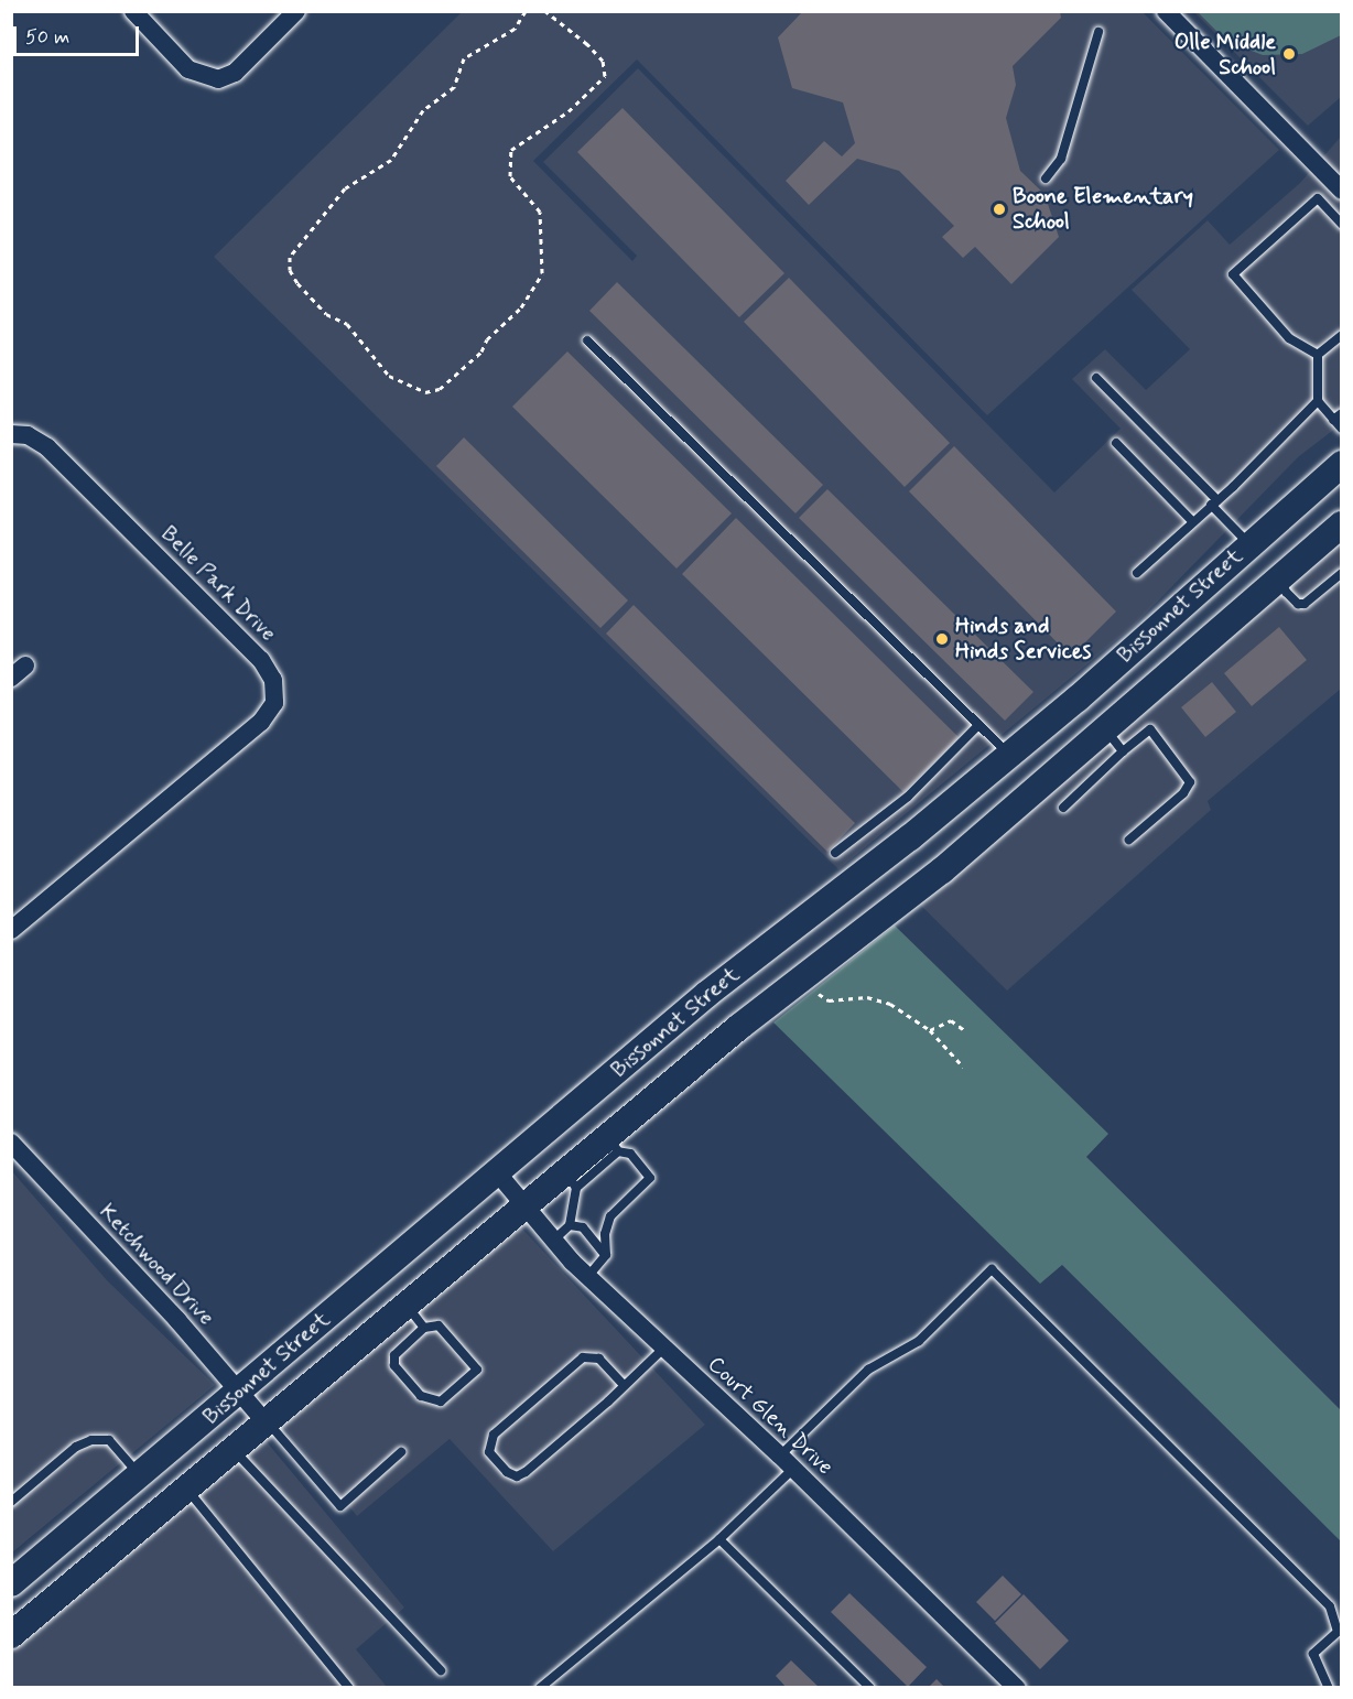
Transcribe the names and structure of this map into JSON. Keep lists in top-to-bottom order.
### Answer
{
  "streets": {
    "main road": ["Bissonnet Street"],
    "street": ["Belle Park Drive", "Ketchwood Drive", "Court Glen Drive"]
  },
  "crossings": [
    ["Bissonnet Street", "Ketchwood Drive"],
    ["Bissonnet Street", "Court Glen Drive"]
  ],
  "places": ["Olle Middle School", "Boone Elementary School", "Hinds and Hinds Services"],
  "scale_bar": "50 m"
}
